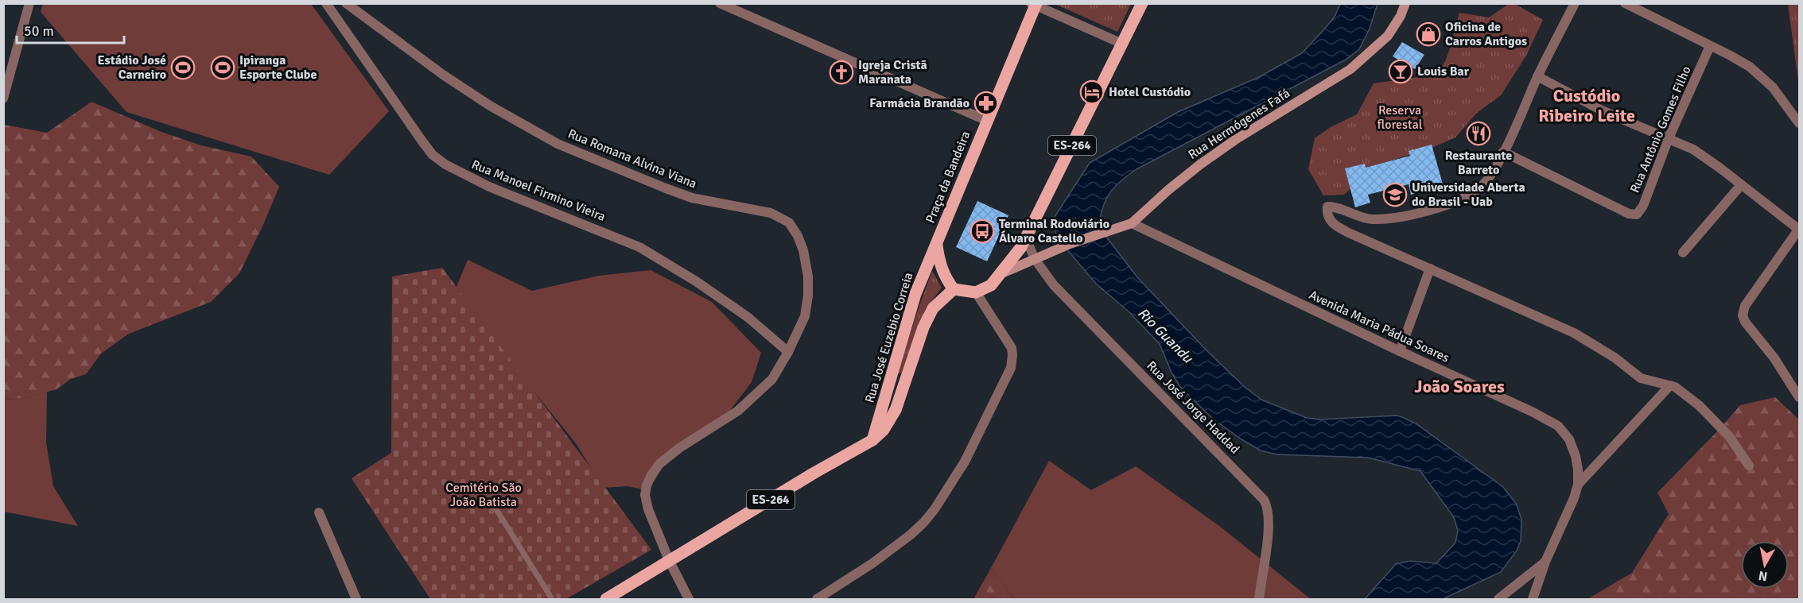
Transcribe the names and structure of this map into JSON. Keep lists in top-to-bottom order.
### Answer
{
  "streets": {
    "main road": ["ES-264", "Praça da Bandeira", "Rua José Euzebio Correia"],
    "street": [
      "Rua Hermógenes Fafá",
      "Rua Antônio Gomes Filho",
      "Rua Romana Alvina Viana",
      "Rua Manoel Firmino Vieira",
      "Avenida Maria Pádua Soares",
      "Rua José Jorge Haddad"
    ]
  },
  "crossings": [
    ["Rua Hermógenes Fafá", "Avenida Maria Pádua Soares"],
    ["Rua Hermógenes Fafá", "Rua José Jorge Haddad"],
    ["ES-264", "Rua Romana Alvina Viana"],
    ["ES-264", "Rua José Euzebio Correia"],
    ["Rua Romana Alvina Viana", "Rua Manoel Firmino Vieira"],
    ["Rua Romana Alvina Viana", "Rua José Euzebio Correia"],
    ["Praça da Bandeira", "Rua José Euzebio Correia"]
  ],
  "districts": ["Custódio Ribeiro Leite", "João Soares"],
  "water": ["Rio Guandu"],
  "parks": ["Reserva florestal", "Cemitério São João Batista"],
  "places": {
    "shop": ["Oficina de Carros Antigos"],
    "sports": ["Estádio José Carneiro", "Ipiranga Esporte Clube"],
    "bar": ["Louis Bar"],
    "church": ["Igreja Cristã Maranata"],
    "hotel": ["Hotel Custódio"],
    "pharmacy": ["Farmácia Brandão"],
    "restaurant": ["Restaurante Barreto"],
    "school or university": ["Universidade Aberta do Brasil - Uab"],
    "bus stop": ["Terminal Rodoviário Álvaro Castello"]
  },
  "scale_bar": "50 m",
  "north": "bottom"
}
